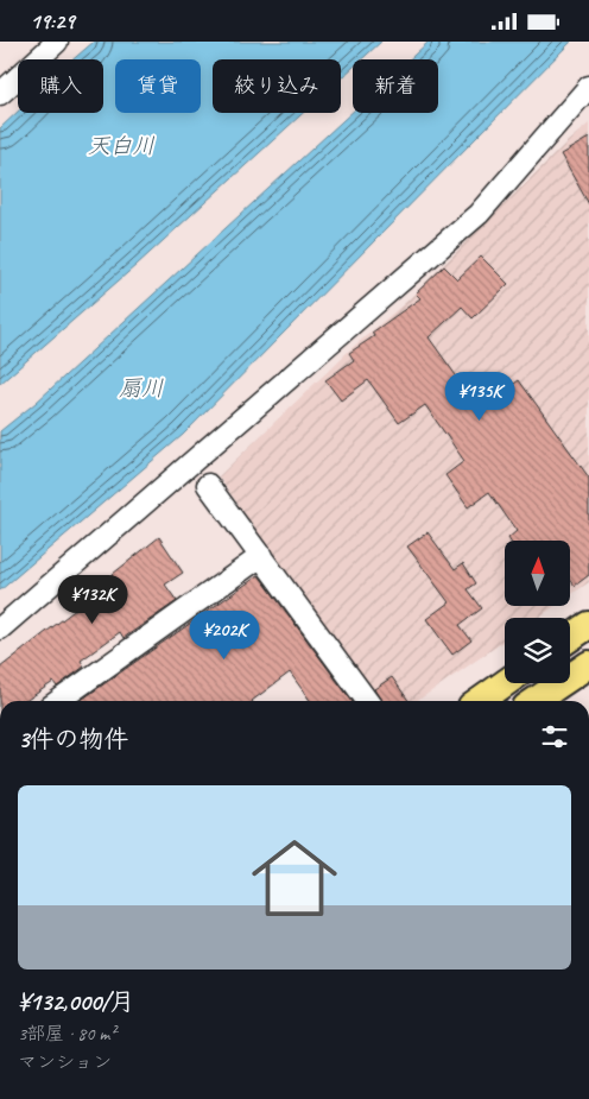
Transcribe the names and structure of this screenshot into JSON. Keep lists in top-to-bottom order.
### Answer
{
  "water": ["天白川", "扇川"],
  "north": "top",
  "page": {
    "status": "19:29",
    "chip": [
      "購入",
      "賃貸",
      "絞り込み",
      "新着"
    ],
    "price": ["¥135K", "¥132K", "¥202K"],
    "heading": "3件の物件",
    "list": [
      {
        "name": "¥132,000/月",
        "note": "3部屋 · 80 m² · マンション"
      }
    ]
  }
}
